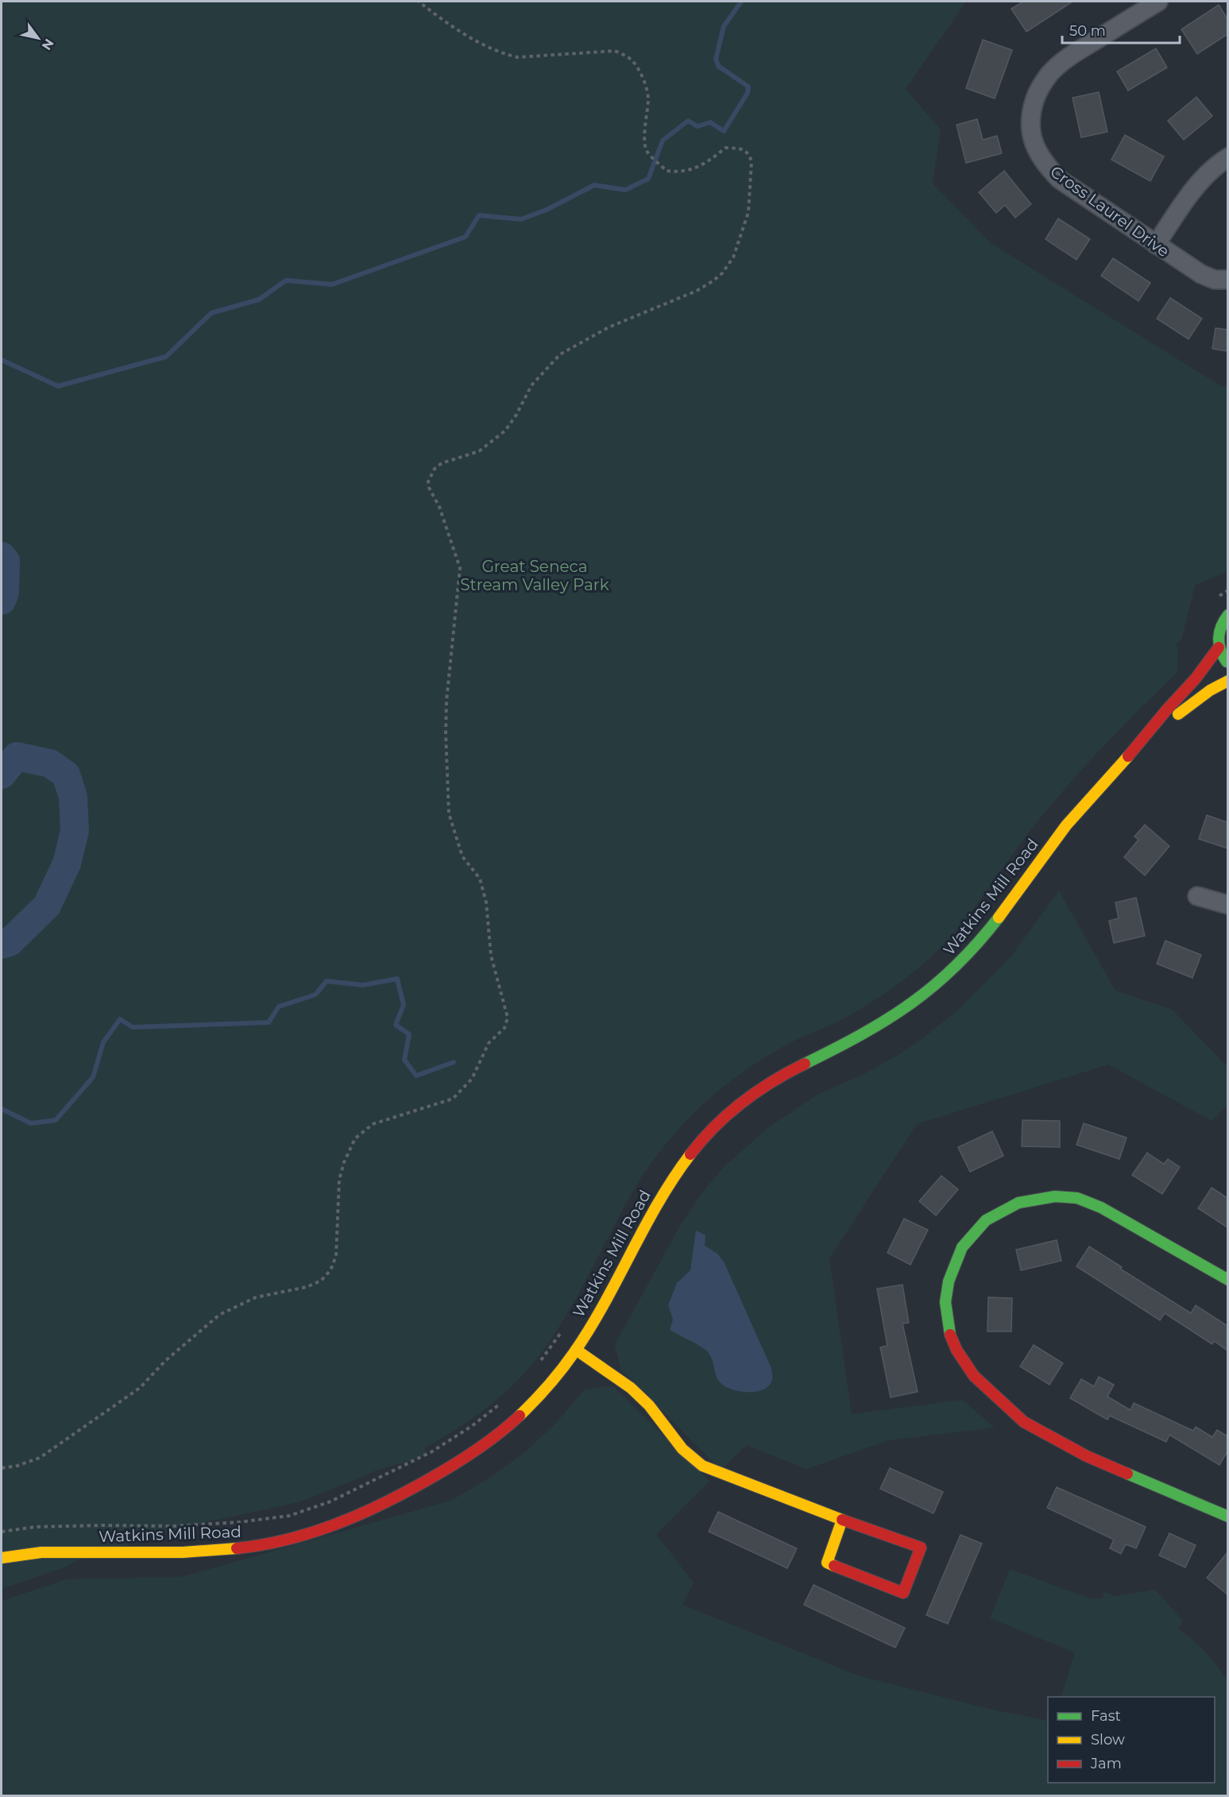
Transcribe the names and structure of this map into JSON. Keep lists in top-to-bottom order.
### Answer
{
  "streets": {
    "street": ["Cross Laurel Drive", "Watkins Mill Road"]
  },
  "parks": ["Great Seneca Stream Valley Park"],
  "legend": ["Fast", "Slow", "Jam"],
  "scale_bar": "50 m",
  "north": "bottom right"
}
